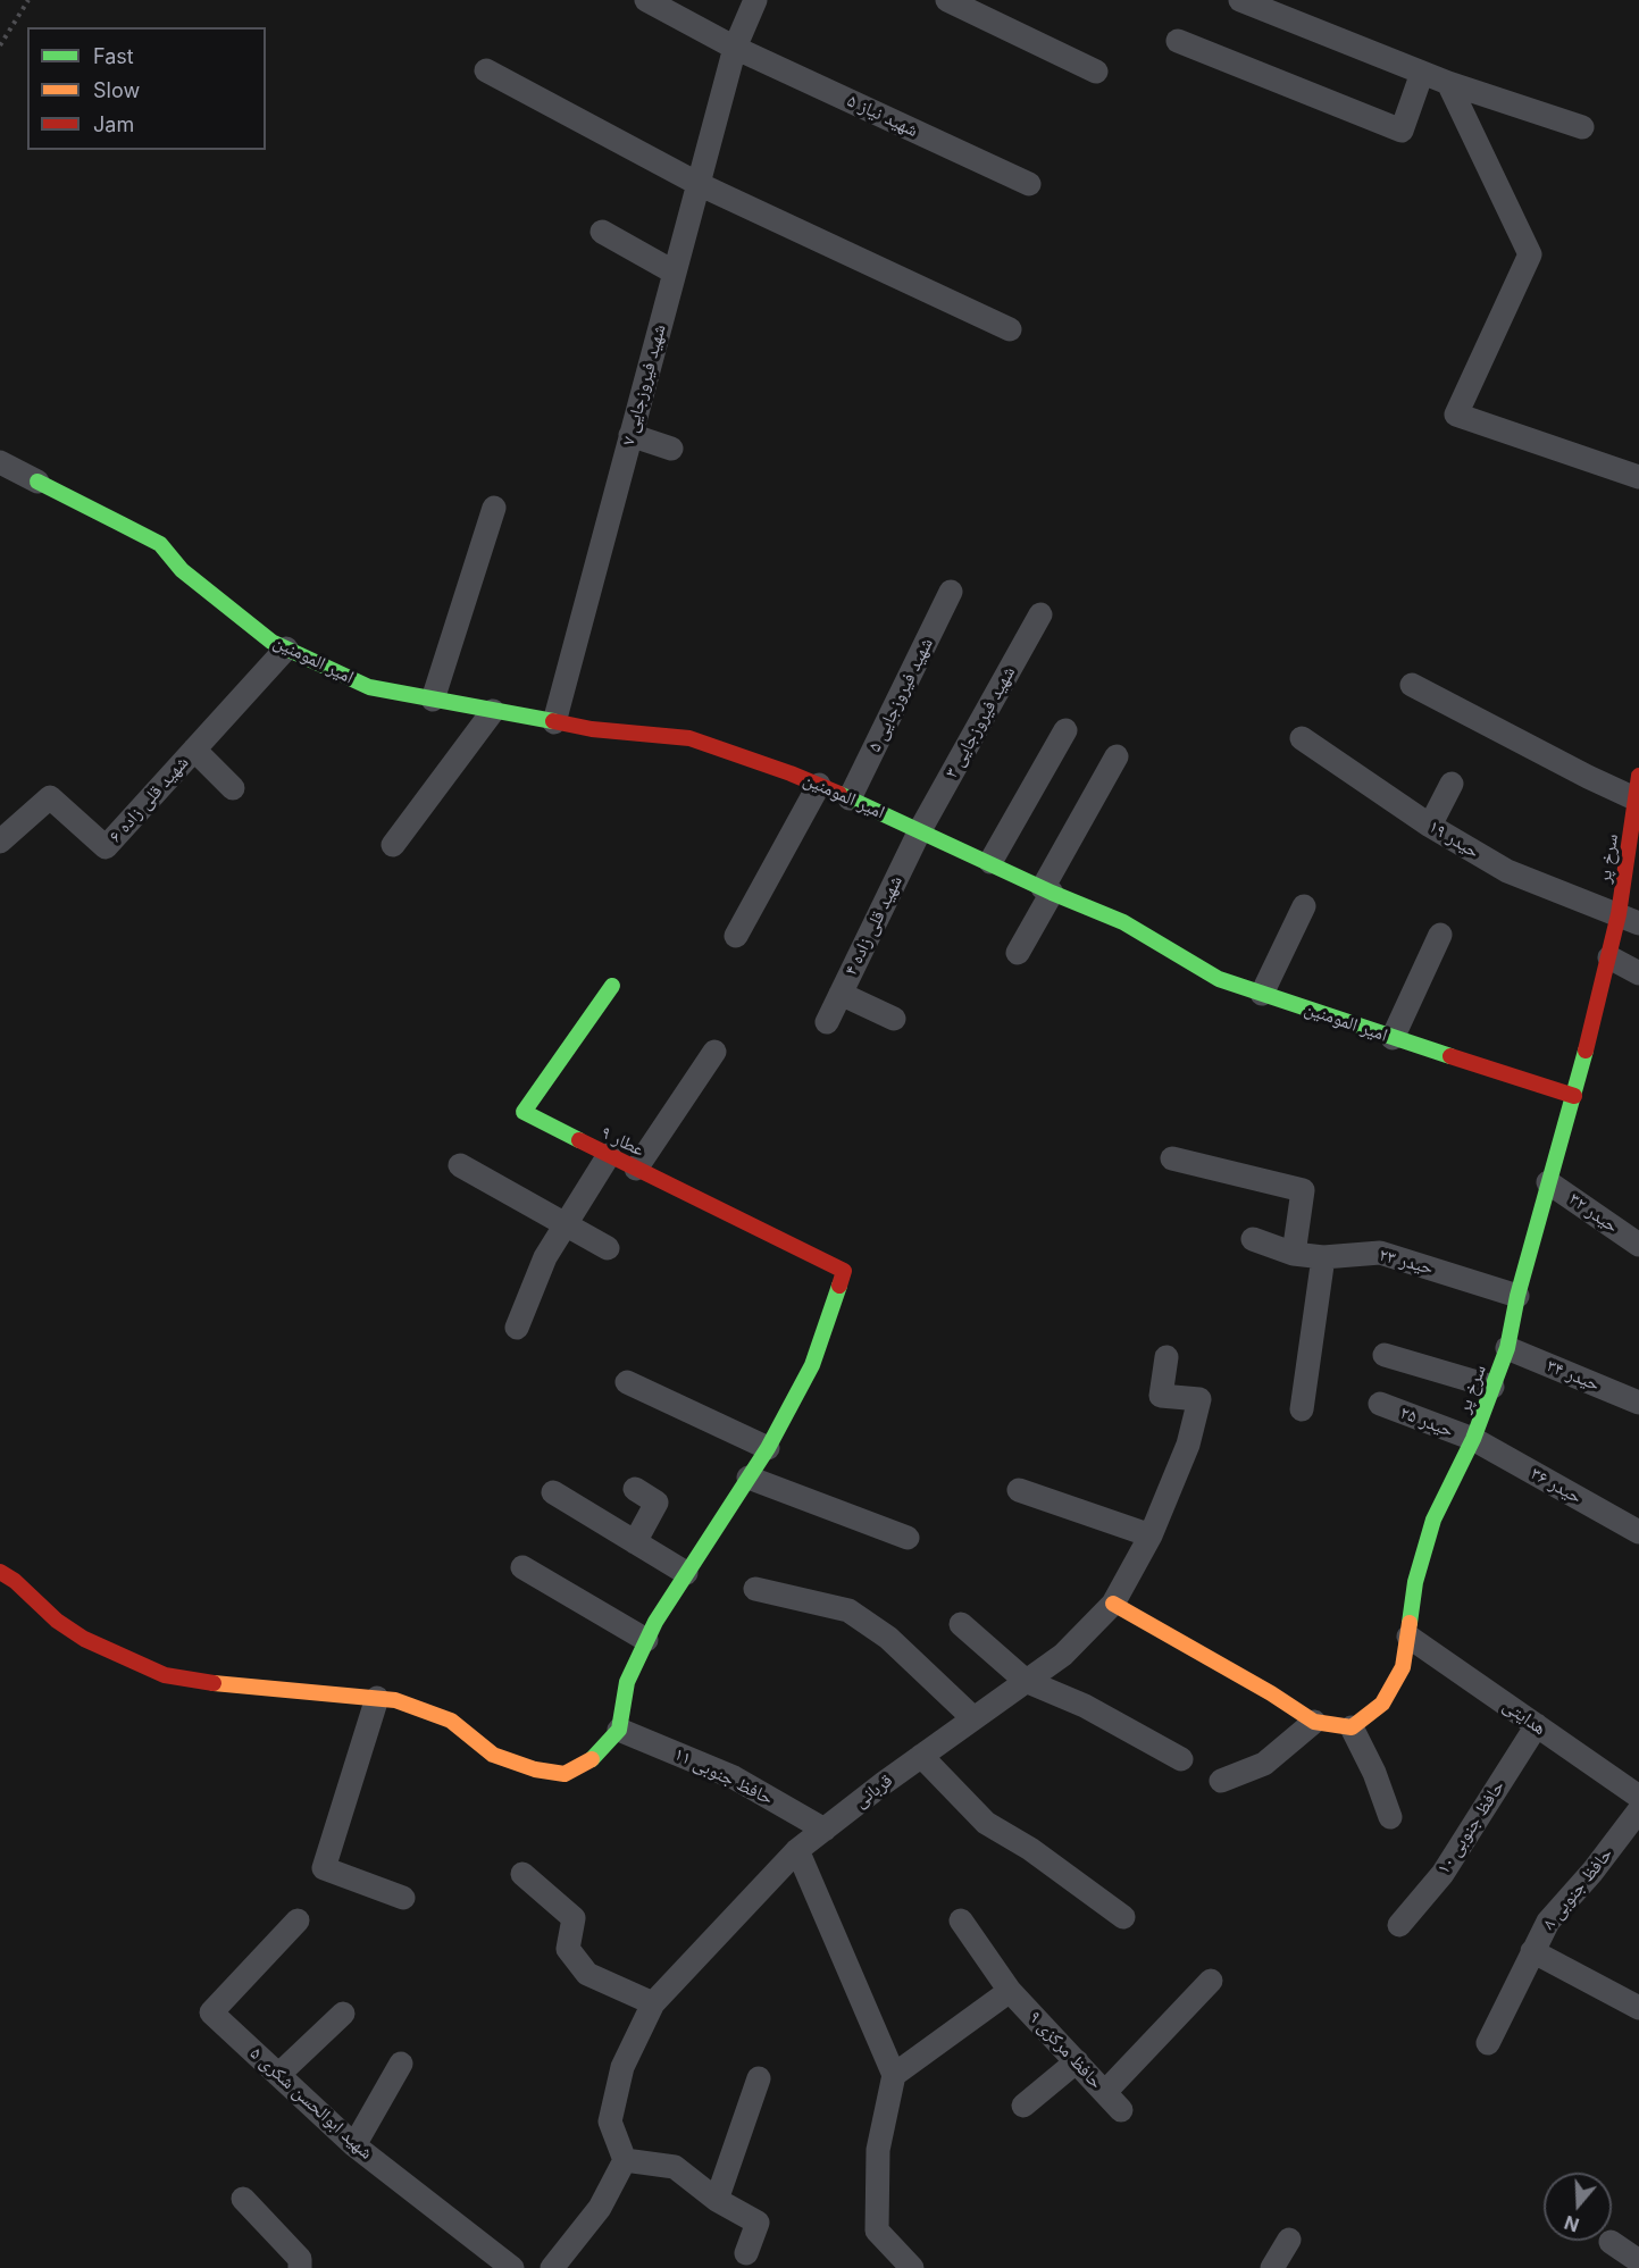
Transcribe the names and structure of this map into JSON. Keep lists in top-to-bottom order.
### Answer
{
  "streets": {
    "main road": ["امیر المومنین", "سرخ پر", "عطار ۹"],
    "street": [
      "شهید نیاز ۵",
      "شهید فیروزجایی ۷",
      "شهید فیروزجایی ۵",
      "شهید فیروزجایی ۳",
      "شهید قلی زاده ۶",
      "حیدر ۱۹",
      "شهید قلی زاده ۴",
      "حیدر ۳۲",
      "حیدر ۲۳",
      "حیدر ۳۴",
      "حیدر ۲۵",
      "حیدر ۳۶",
      "هدایتی",
      "حافظ جنوبی ۱۱",
      "قربانی",
      "حافظ جنوبی ۱۰",
      "حافظ جنوبی ۸",
      "حافظ مرکزی ۹",
      "شهید ابوالحسن شکری ۵"
    ]
  },
  "crossings": [
    ["شهید نیاز ۵", "شهید فیروزجایی ۷"],
    ["شهید فیروزجایی ۷", "امیر المومنین"],
    ["امیر المومنین", "شهید فیروزجایی ۵"],
    ["امیر المومنین", "شهید فیروزجایی ۳"],
    ["امیر المومنین", "شهید قلی زاده ۶"],
    ["امیر المومنین", "سرخ پر"],
    ["امیر المومنین", "شهید قلی زاده ۴"],
    ["شهید فیروزجایی ۳", "شهید قلی زاده ۴"],
    ["حیدر ۱۹", "سرخ پر"],
    ["سرخ پر", "حیدر ۳۲"],
    ["سرخ پر", "حیدر ۲۳"],
    ["سرخ پر", "حیدر ۳۴"],
    ["سرخ پر", "حیدر ۲۵"],
    ["سرخ پر", "حیدر ۳۶"],
    ["سرخ پر", "هدایتی"],
    ["حیدر ۲۵", "حیدر ۳۶"],
    ["هدایتی", "حافظ جنوبی ۱۰"],
    ["حافظ جنوبی ۱۱", "قربانی"]
  ],
  "legend": ["Fast", "Slow", "Jam"],
  "north": "bottom"
}
